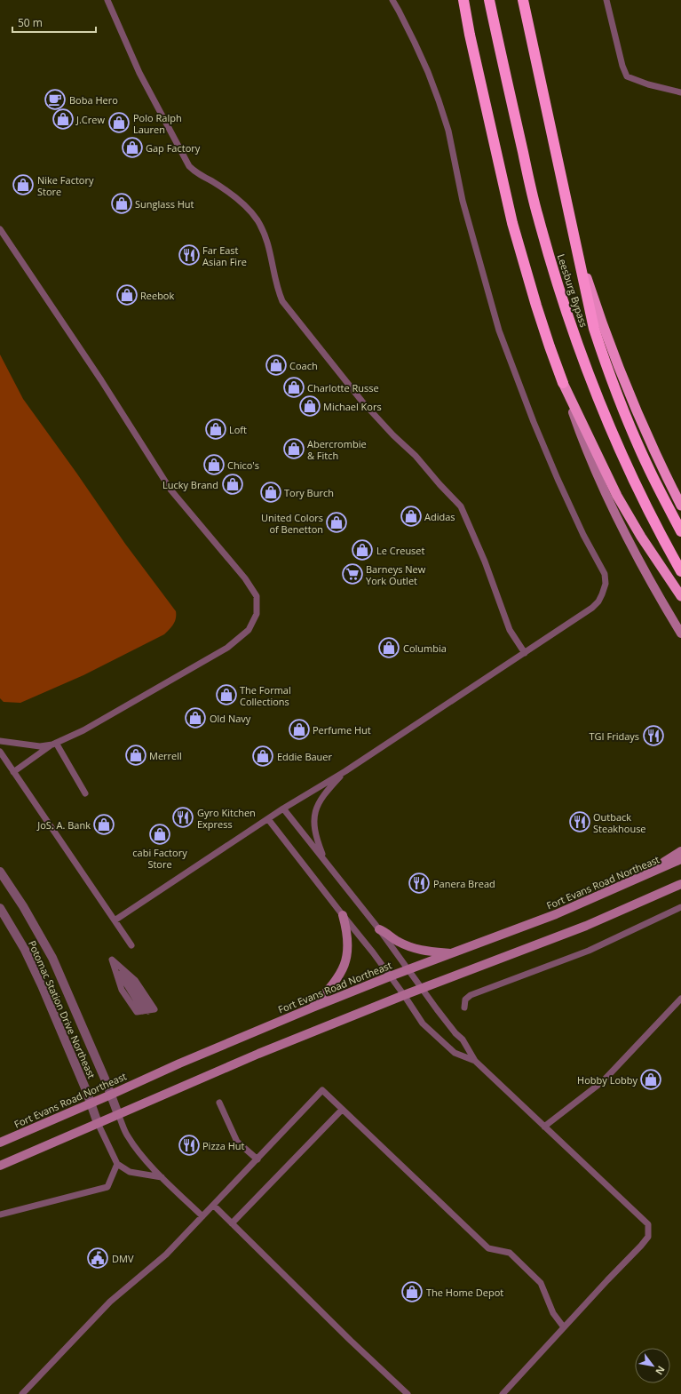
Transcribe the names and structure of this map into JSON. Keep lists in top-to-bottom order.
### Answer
{
  "streets": {
    "highway": ["Leesburg Bypass"],
    "main road": ["Fort Evans Road Northeast"],
    "street": ["Potomac Station Drive Northeast"]
  },
  "crossings": [
    ["Fort Evans Road Northeast", "Potomac Station Drive Northeast"]
  ],
  "places": {
    "cafe": ["Boba Hero"],
    "shop": [
      "J.Crew",
      "Polo Ralph Lauren",
      "Gap Factory",
      "Nike Factory Store",
      "Sunglass Hut",
      "Reebok",
      "Coach",
      "Charlotte Russe",
      "Michael Kors",
      "Loft",
      "Abercrombie & Fitch",
      "Chico's",
      "Lucky Brand",
      "Tory Burch",
      "Adidas",
      "United Colors of Benetton",
      "Le Creuset",
      "Columbia",
      "The Formal Collections",
      "Old Navy",
      "Perfume Hut",
      "Merrell",
      "Eddie Bauer",
      "JoS. A. Bank",
      "cabi Factory Store",
      "Hobby Lobby",
      "The Home Depot"
    ],
    "restaurant": [
      "Far East Asian Fire",
      "TGI Fridays",
      "Gyro Kitchen Express",
      "Outback Steakhouse",
      "Panera Bread",
      "Pizza Hut"
    ],
    "supermarket": ["Barneys New York Outlet"],
    "public building": ["DMV"]
  },
  "scale_bar": "50 m",
  "north": "bottom right"
}
